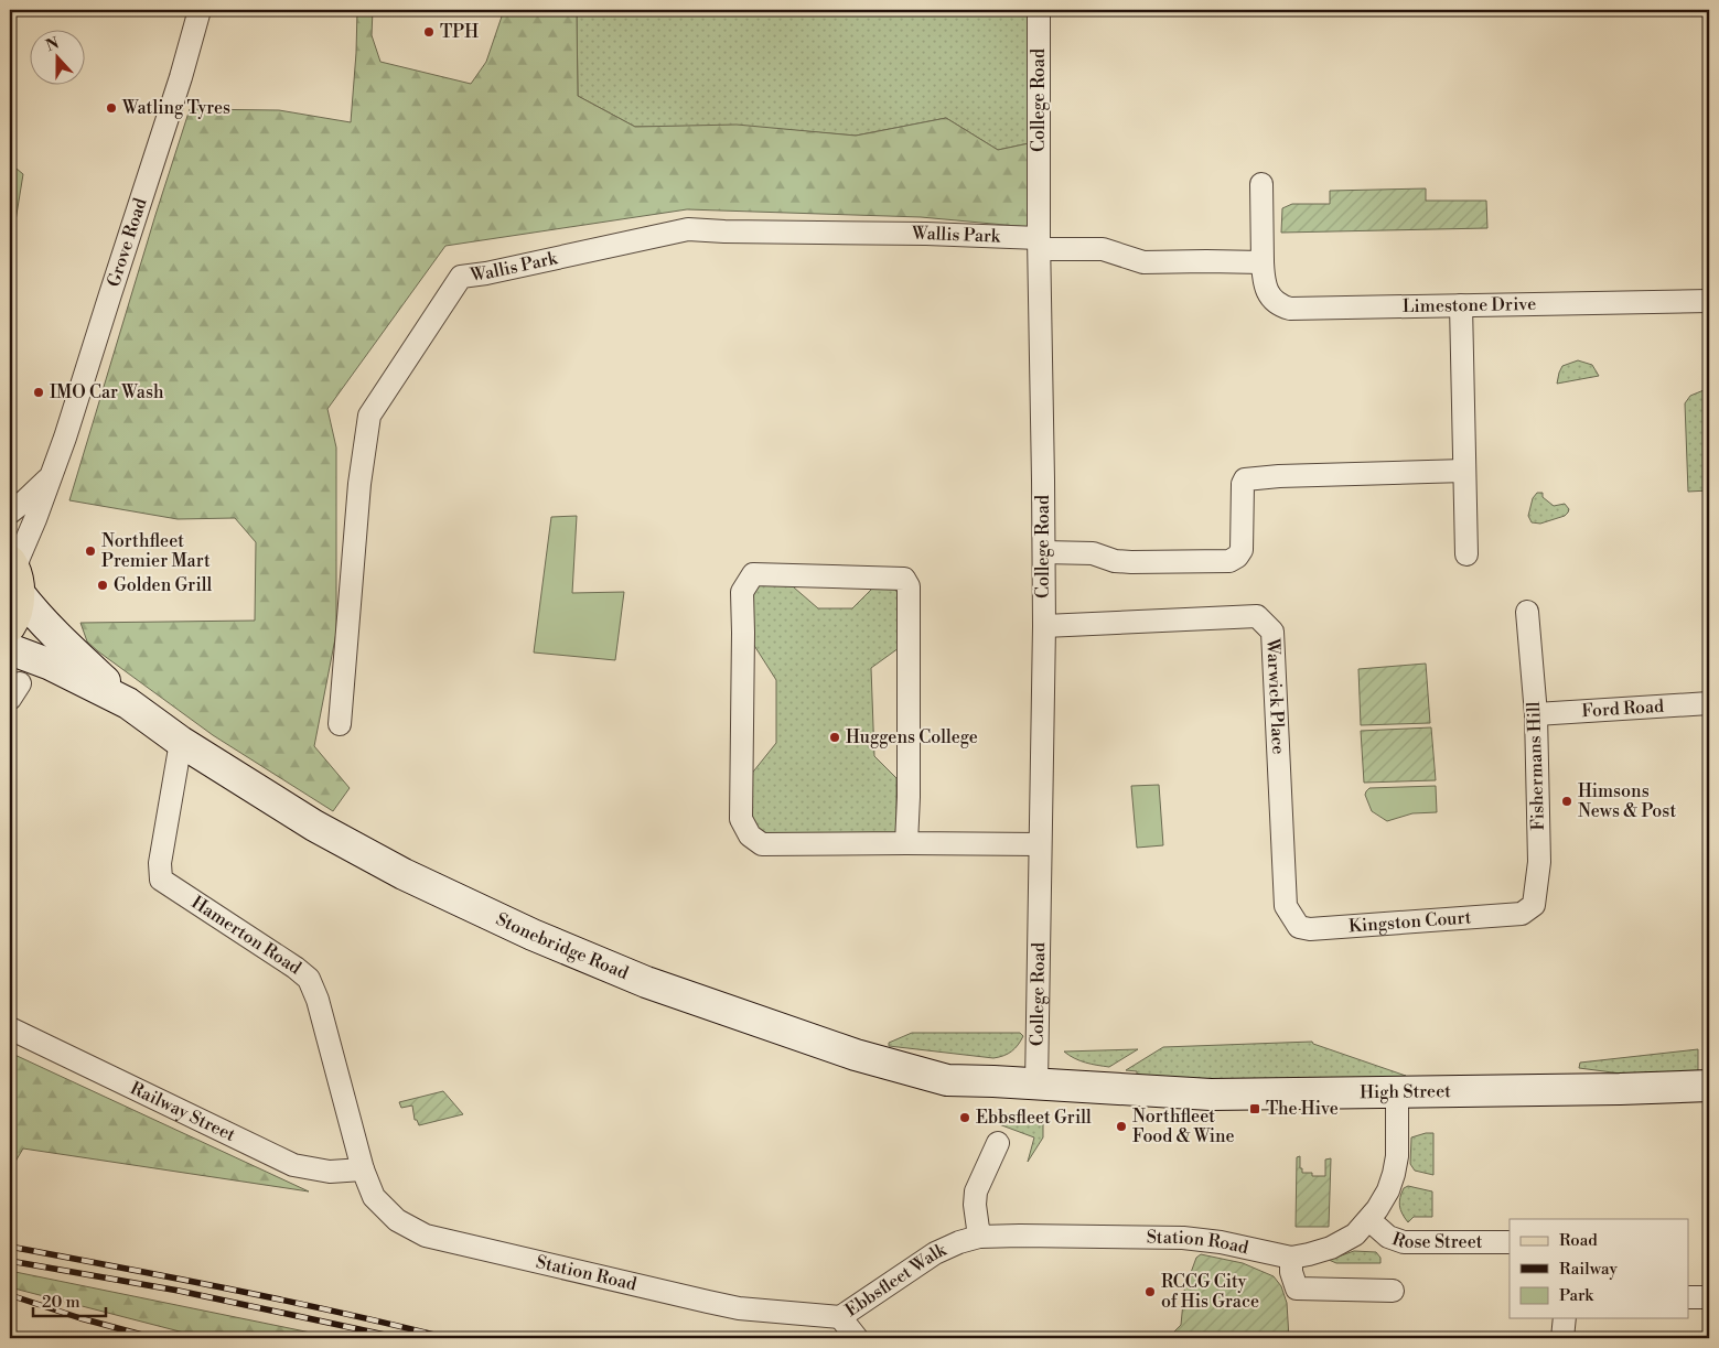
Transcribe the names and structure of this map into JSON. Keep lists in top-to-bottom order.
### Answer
{
  "streets": {
    "main road": ["Stonebridge Road", "High Street"],
    "street": [
      "College Road",
      "Wallis Park",
      "Grove Road",
      "Limestone Drive",
      "Warwick Place",
      "Ford Road",
      "Fishermans Hill",
      "Kingston Court",
      "Hamerton Road",
      "Railway Street",
      "Rose Street",
      "Station Road",
      "Ebbsfleet Walk"
    ]
  },
  "crossings": [
    ["College Road", "Wallis Park"],
    ["College Road", "Warwick Place"],
    ["College Road", "Stonebridge Road"],
    ["College Road", "High Street"],
    ["Wallis Park", "Limestone Drive"],
    ["Grove Road", "Stonebridge Road"],
    ["Warwick Place", "Kingston Court"],
    ["Ford Road", "Fishermans Hill"],
    ["Fishermans Hill", "Kingston Court"],
    ["Hamerton Road", "Stonebridge Road"],
    ["Hamerton Road", "Railway Street"],
    ["Hamerton Road", "Station Road"],
    ["Stonebridge Road", "High Street"],
    ["High Street", "Station Road"],
    ["Railway Street", "Station Road"],
    ["Rose Street", "Station Road"],
    ["Station Road", "Ebbsfleet Walk"]
  ],
  "places": {
    "other": [
      "TPH",
      "Watling Tyres",
      "IMO Car Wash",
      "Northfleet Premier Mart",
      "Golden Grill",
      "Huggens College",
      "Himsons News & Post",
      "Ebbsfleet Grill",
      "Northfleet Food & Wine",
      "RCCG City of His Grace"
    ],
    "transit": ["The Hive"]
  },
  "legend": ["Road", "Railway", "Park"],
  "scale_bar": "20 m",
  "north": "top"
}
